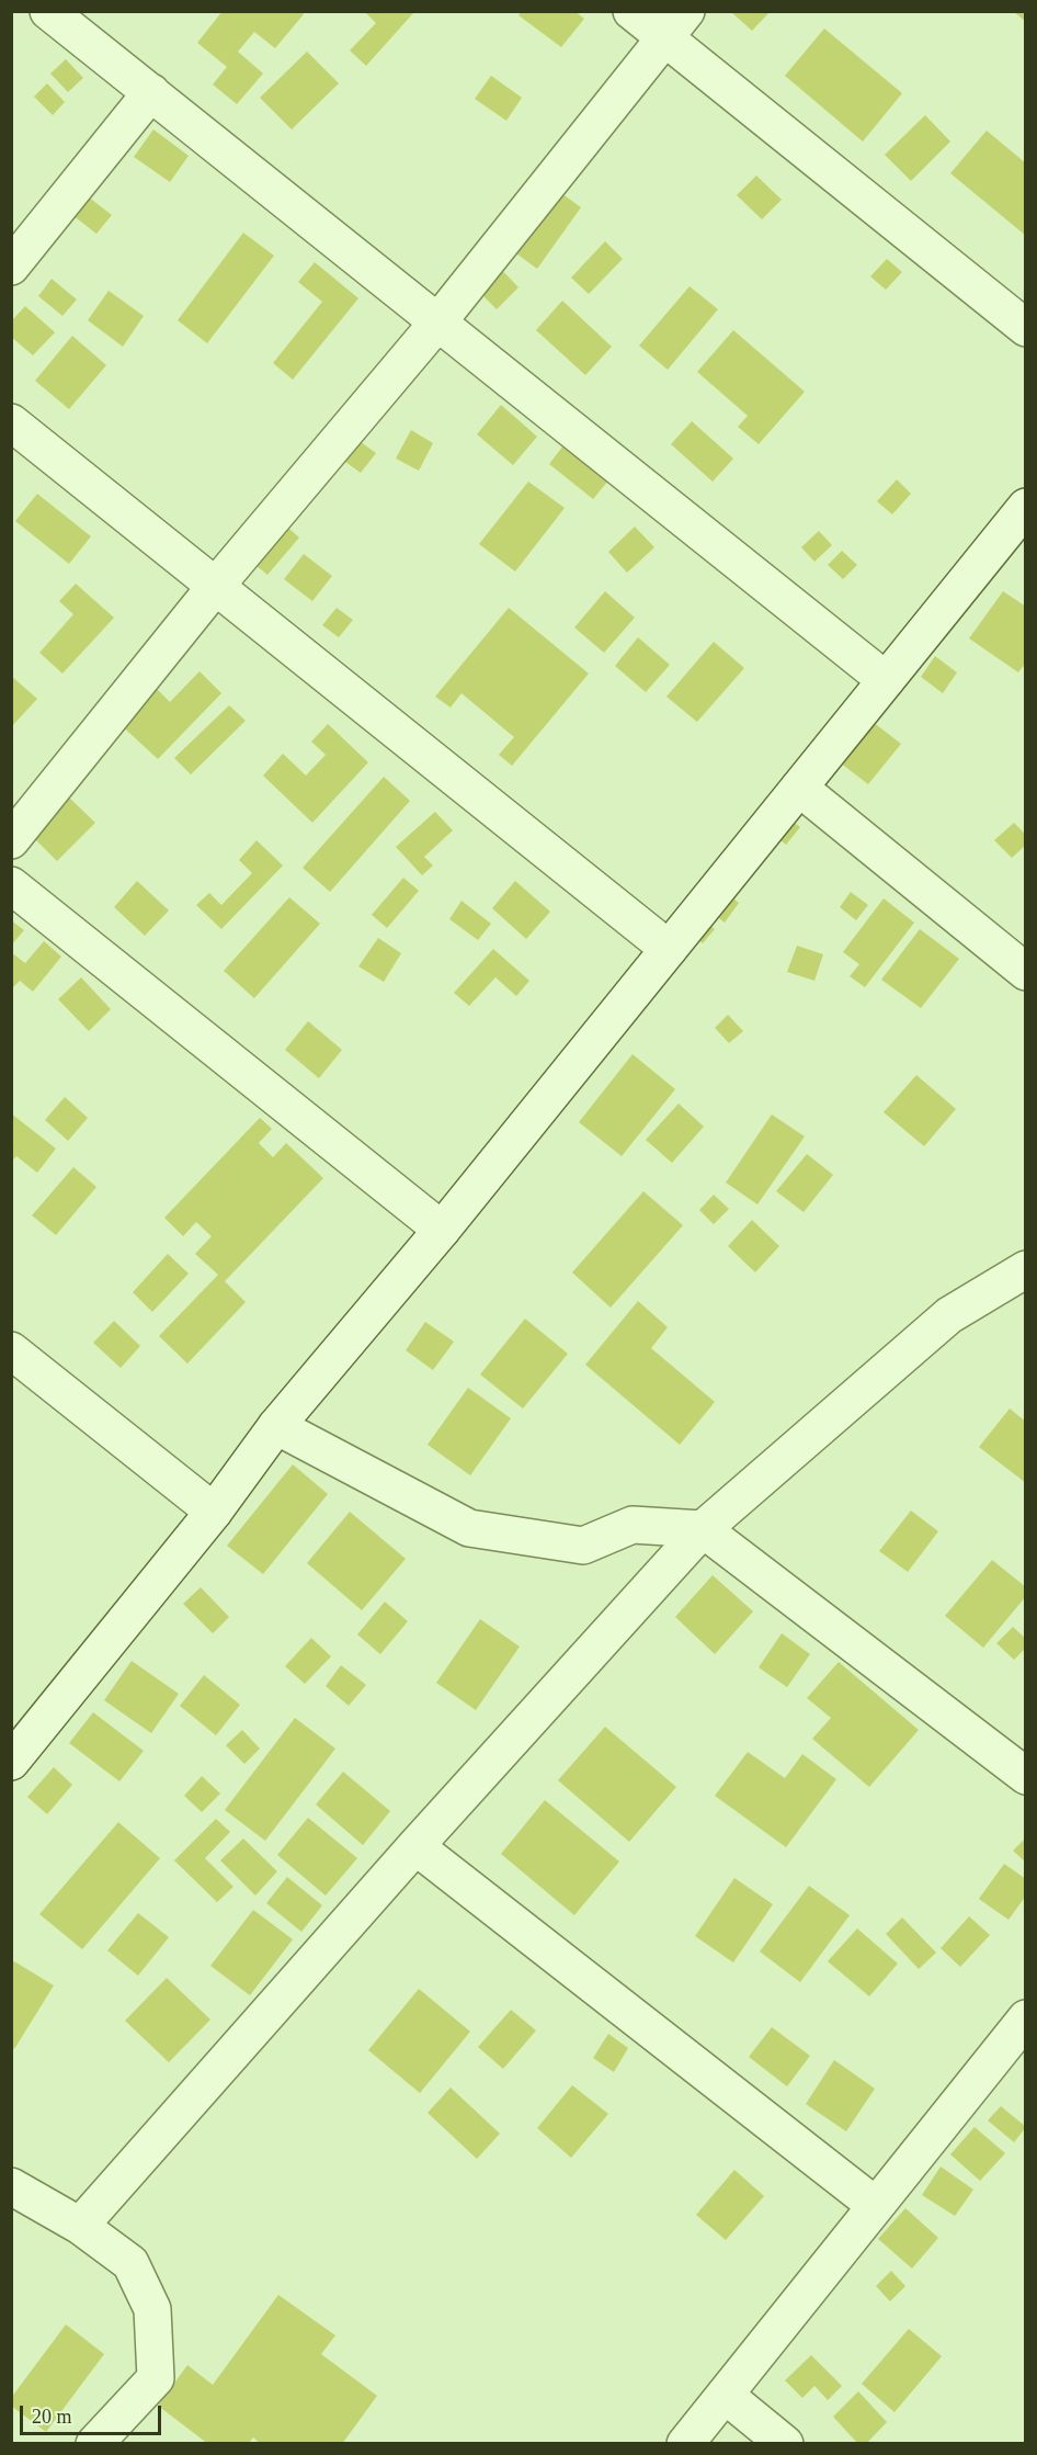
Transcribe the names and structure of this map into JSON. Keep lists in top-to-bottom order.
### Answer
{
  "scale_bar": "20 m"
}
